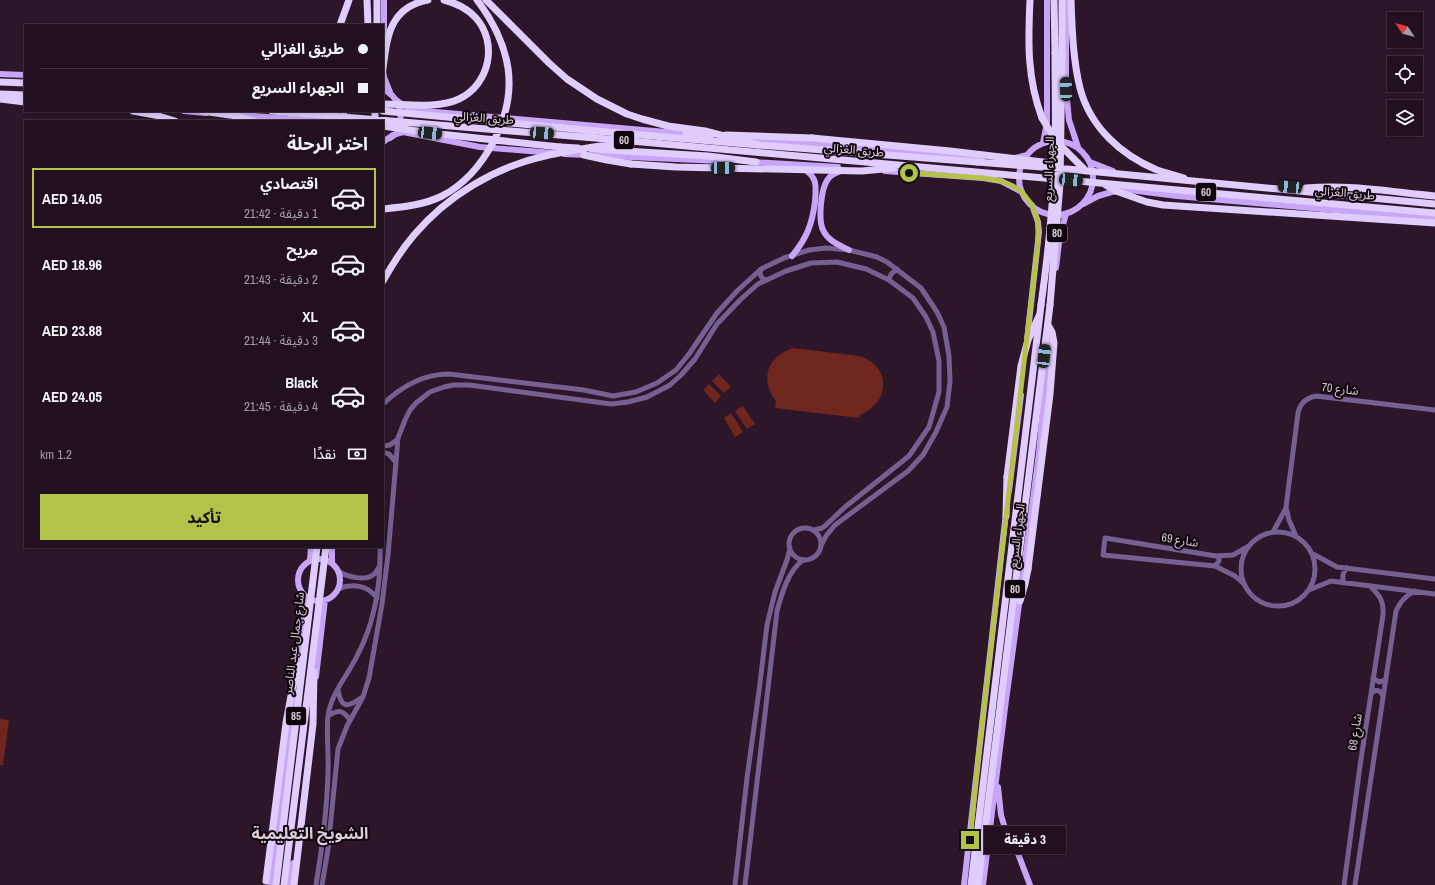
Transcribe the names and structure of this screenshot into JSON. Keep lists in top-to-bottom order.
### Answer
{
  "streets": {
    "highway": [
      "طريق الغزالي",
      "60",
      "الجهراء السريع",
      "80",
      "شارع جمال عبد الناصر",
      "85"
    ],
    "street": ["شارع 70", "شارع 69", "شارع 68"]
  },
  "crossings": [
    ["طريق الغزالي", "الجهراء السريع"],
    ["شارع 70", "شارع 69"]
  ],
  "districts": ["الشويخ التعليمية"],
  "north": "top left",
  "page": {
    "banner": ["طريق الغزالي", "الجهراء السريع"],
    "heading": "اختر الرحلة",
    "list": [
      {
        "name": "اقتصادي",
        "note": "1 دقيقة · 21:42",
        "value": "AED 14.05"
      },
      {
        "name": "مريح",
        "note": "2 دقيقة · 21:43",
        "value": "AED 18.96"
      },
      {
        "name": "XL",
        "note": "3 دقيقة · 21:44",
        "value": "AED 23.88"
      },
      {
        "name": "Black",
        "note": "4 دقيقة · 21:45",
        "value": "AED 24.05"
      }
    ],
    "pay": ["نقدًا", "1.2 km"],
    "buttons": "تأكيد",
    "bubble": "3 دقيقة"
  }
}
